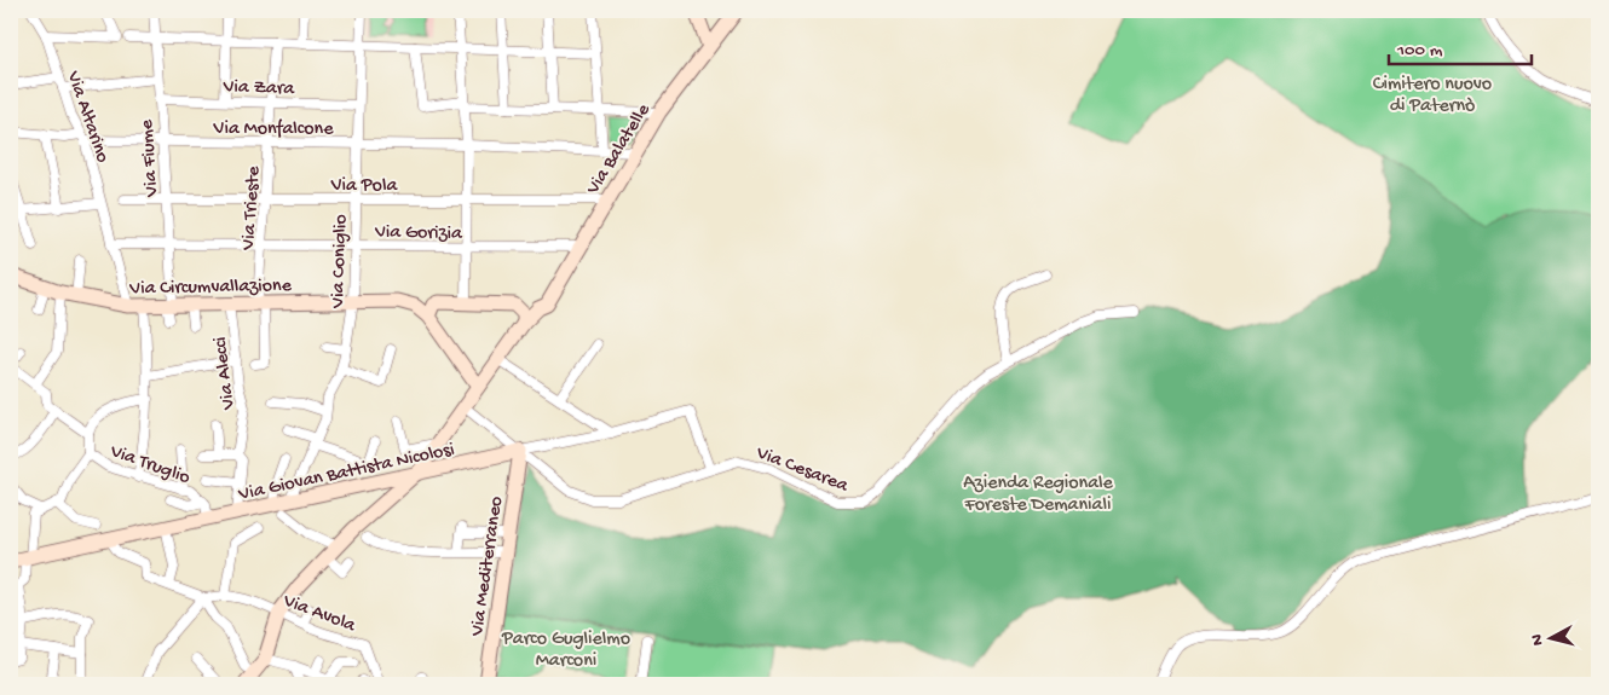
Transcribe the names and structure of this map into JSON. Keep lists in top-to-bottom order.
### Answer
{
  "streets": {
    "street": [
      "Via Zara",
      "Via Altarino",
      "Via Monfalcone",
      "Via Balatelle",
      "Via Fiume",
      "Via Pola",
      "Via Trieste",
      "Via Gorizia",
      "Via Coniglio",
      "Via Circumvallazione",
      "Via Alecci",
      "Via Truglio",
      "Via Cesarea",
      "Via Giovan Battista Nicolosi",
      "Via Mediterraneo",
      "Via Avola"
    ]
  },
  "crossings": [
    ["Via Zara", "Via Fiume"],
    ["Via Zara", "Via Trieste"],
    ["Via Zara", "Via Coniglio"],
    ["Via Altarino", "Via Monfalcone"],
    ["Via Altarino", "Via Gorizia"],
    ["Via Altarino", "Via Circumvallazione"],
    ["Via Monfalcone", "Via Balatelle"],
    ["Via Monfalcone", "Via Fiume"],
    ["Via Monfalcone", "Via Trieste"],
    ["Via Monfalcone", "Via Coniglio"],
    ["Via Balatelle", "Via Pola"],
    ["Via Balatelle", "Via Gorizia"],
    ["Via Balatelle", "Via Cesarea"],
    ["Via Fiume", "Via Pola"],
    ["Via Fiume", "Via Gorizia"],
    ["Via Fiume", "Via Circumvallazione"],
    ["Via Pola", "Via Trieste"],
    ["Via Pola", "Via Coniglio"],
    ["Via Trieste", "Via Gorizia"],
    ["Via Trieste", "Via Circumvallazione"],
    ["Via Gorizia", "Via Coniglio"],
    ["Via Coniglio", "Via Circumvallazione"],
    ["Via Coniglio", "Via Giovan Battista Nicolosi"],
    ["Via Circumvallazione", "Via Alecci"],
    ["Via Alecci", "Via Giovan Battista Nicolosi"],
    ["Via Truglio", "Via Giovan Battista Nicolosi"],
    ["Via Cesarea", "Via Giovan Battista Nicolosi"],
    ["Via Cesarea", "Via Mediterraneo"],
    ["Via Giovan Battista Nicolosi", "Via Mediterraneo"]
  ],
  "parks": ["Cimitero nuovo di Paternò", "Azienda Regionale Foreste Demaniali", "Parco Guglielmo Marconi"],
  "scale_bar": "100 m",
  "north": "left"
}
